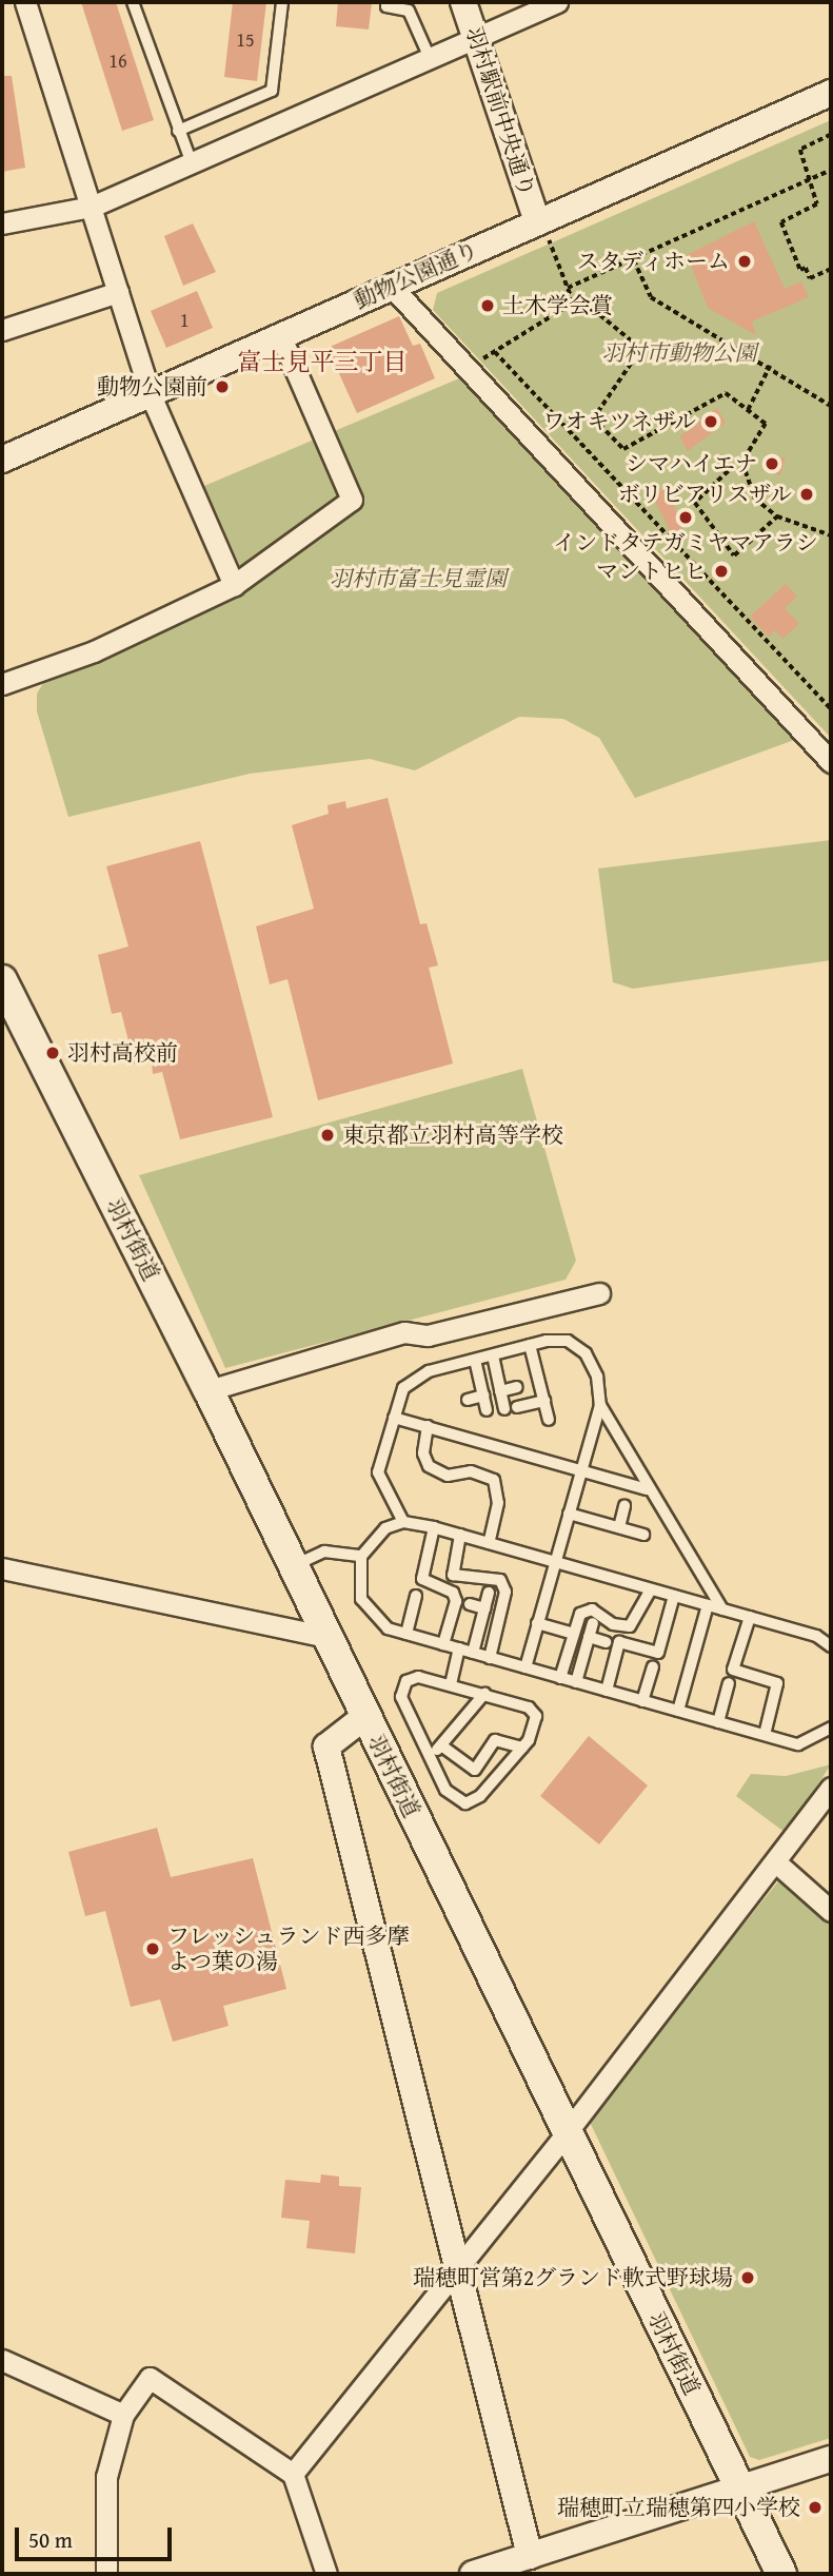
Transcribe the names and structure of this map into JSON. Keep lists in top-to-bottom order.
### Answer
{
  "streets": {
    "main road": ["羽村街道"],
    "street": ["羽村駅前中央通り", "動物公園通り"]
  },
  "crossings": [
    ["羽村駅前中央通り", "動物公園通り"]
  ],
  "districts": ["富士見平三丁目"],
  "parks": ["羽村市動物公園", "羽村市富士見霊園"],
  "places": [
    "スタディホーム",
    "土木学会賞",
    "動物公園前",
    "ワオキツネザル",
    "シマハイエナ",
    "ボリビアリスザル",
    "インドタテガミヤマアラシ",
    "マントヒヒ",
    "羽村高校前",
    "東京都立羽村高等学校",
    "フレッシュランド西多摩 よつ葉の湯",
    "瑞穂町営第2グランド軟式野球場",
    "瑞穂町立瑞穂第四小学校"
  ],
  "house_numbers": ["15", "16", "1"],
  "scale_bar": "50 m"
}
